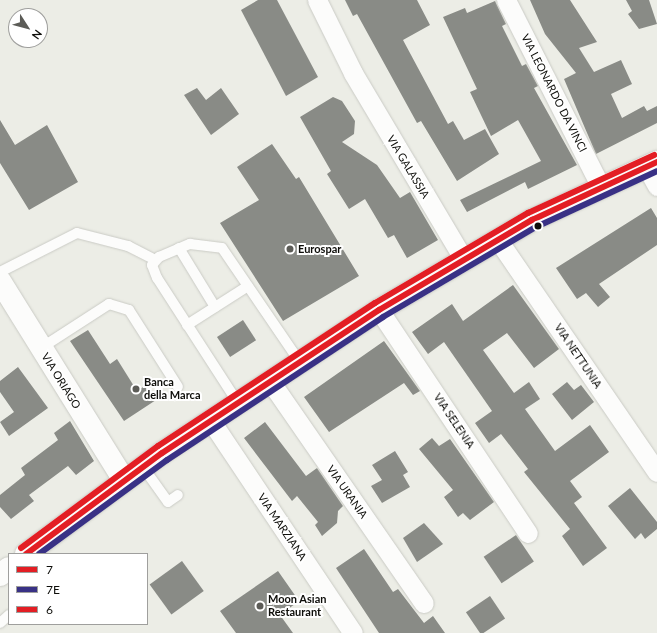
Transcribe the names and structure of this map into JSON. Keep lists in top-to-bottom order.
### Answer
{
  "streets": {
    "street": [
      "VIA LEONARDO DA VINCI",
      "VIA GALASSIA",
      "VIA NETTUNIA",
      "VIA ORIAGO",
      "VIA SELENIA",
      "VIA URANIA",
      "VIA MARZIANA"
    ]
  },
  "places": ["Eurospar", "Banca della Marca", "Moon Asian Restaurant"],
  "lines": ["transit line 6", "transit line 7", "transit line 7E"],
  "legend": ["7", "7E", "6"],
  "north": "bottom right"
}
